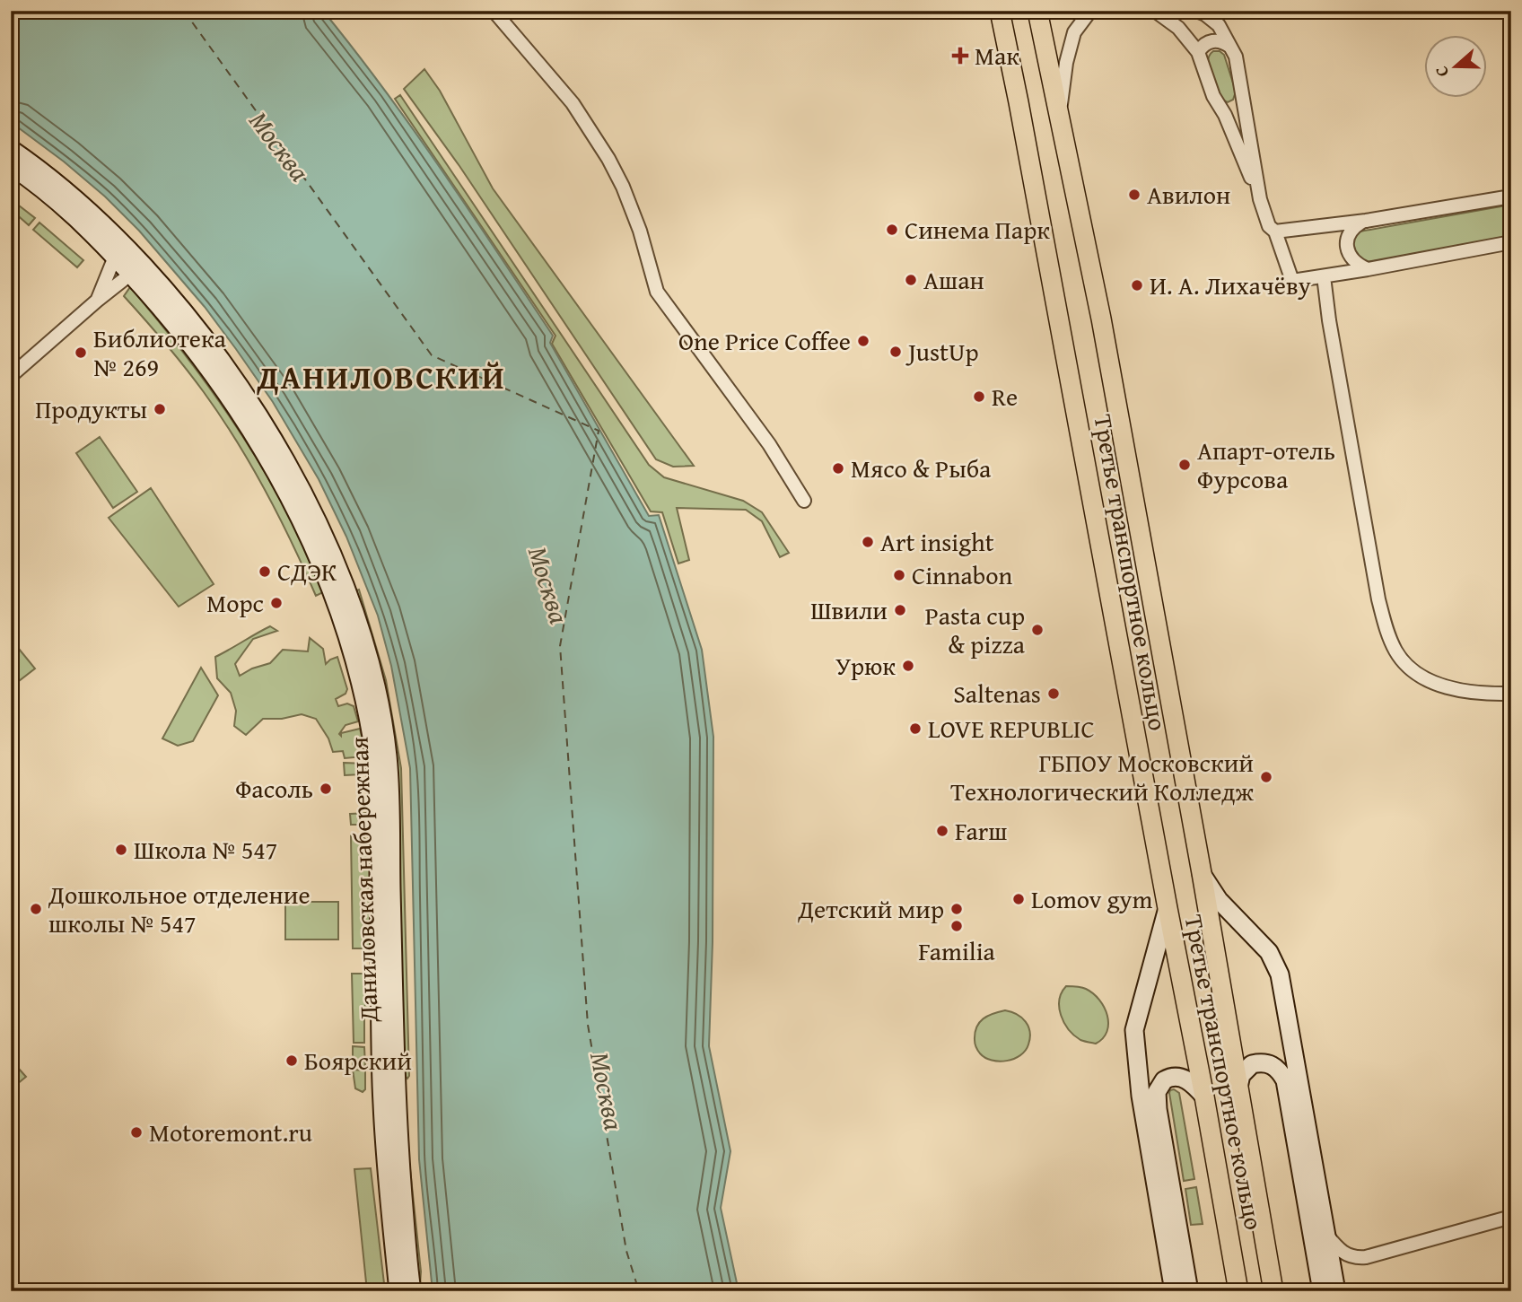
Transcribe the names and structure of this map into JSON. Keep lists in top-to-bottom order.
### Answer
{
  "streets": {
    "main road": ["Третье транспортное кольцо", "Даниловская набережная"]
  },
  "districts": ["ДАНИЛОВСКИЙ"],
  "water": ["Москва"],
  "places": {
    "health": ["Мак"],
    "other": [
      "Авилон",
      "Синема Парк",
      "Ашан",
      "И. А. Лихачёву",
      "One Price Coffee",
      "JustUp",
      "Библиотека № 269",
      "Re",
      "Продукты",
      "Апарт-отель Фурсова",
      "Мясо & Рыба",
      "Art insight",
      "СДЭК",
      "Cinnabon",
      "Морс",
      "Швили",
      "Pasta cup & pizza",
      "Урюк",
      "Saltenas",
      "LOVE REPUBLIC",
      "ГБПОУ Московский Технологический Колледж",
      "Фасоль",
      "Farш",
      "Школа № 547",
      "Lomov gym",
      "Дошкольное отделение школы № 547",
      "Детский мир",
      "Familia",
      "Боярский",
      "Motoremont.ru"
    ]
  },
  "north": "left"
}
